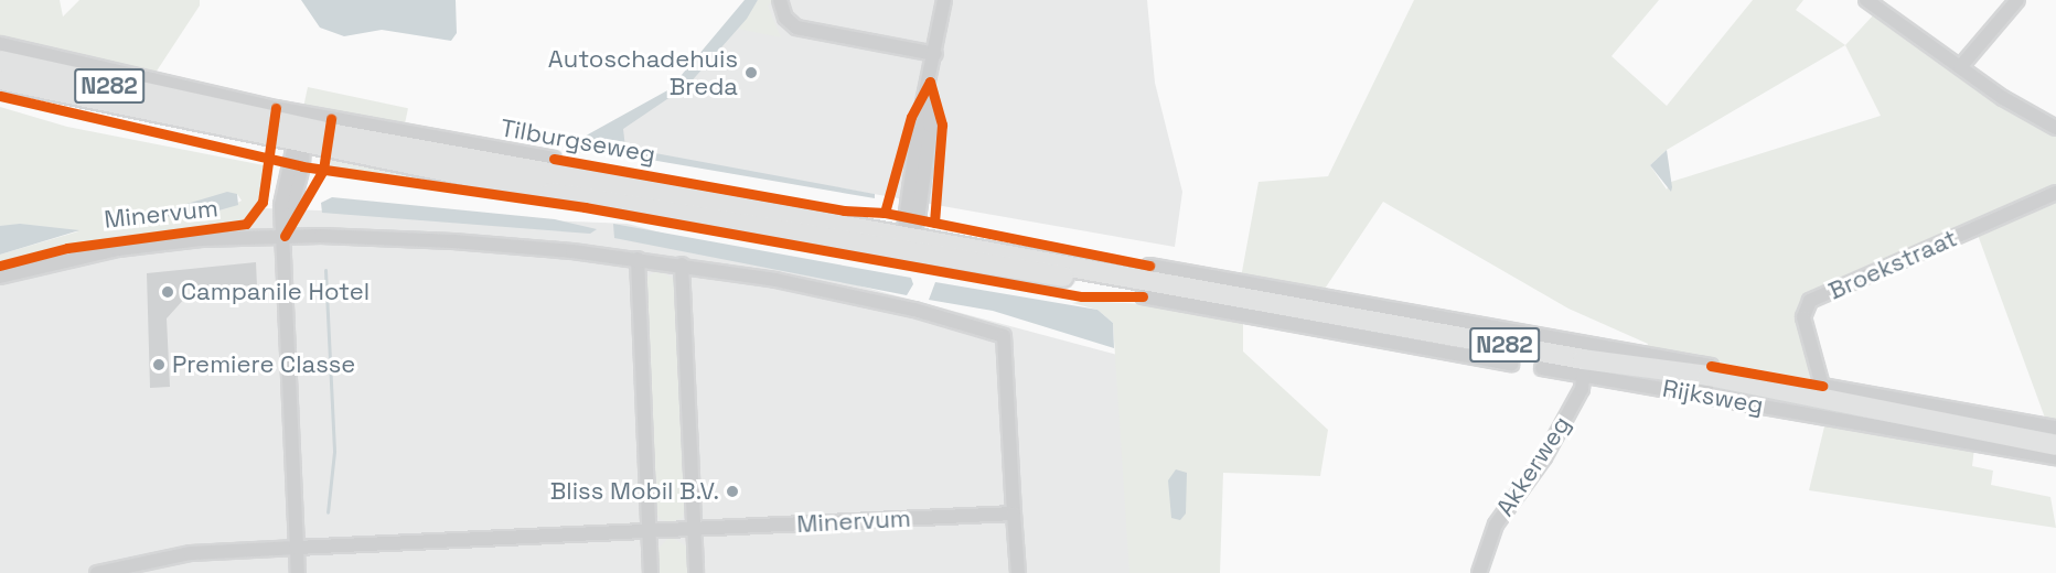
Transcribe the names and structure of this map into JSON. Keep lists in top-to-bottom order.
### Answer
{
  "streets": {
    "main road": ["N282", "Tilburgseweg", "Rijksweg"],
    "street": ["Minervum", "Broekstraat", "Akkerweg"]
  },
  "crossings": [
    ["Tilburgseweg", "Rijksweg"],
    ["Broekstraat", "Rijksweg"],
    ["Rijksweg", "Akkerweg"]
  ],
  "places": [
    "Autoschadehuis Breda",
    "Campanile Hotel",
    "Premiere Classe",
    "Bliss Mobil B.V."
  ]
}
